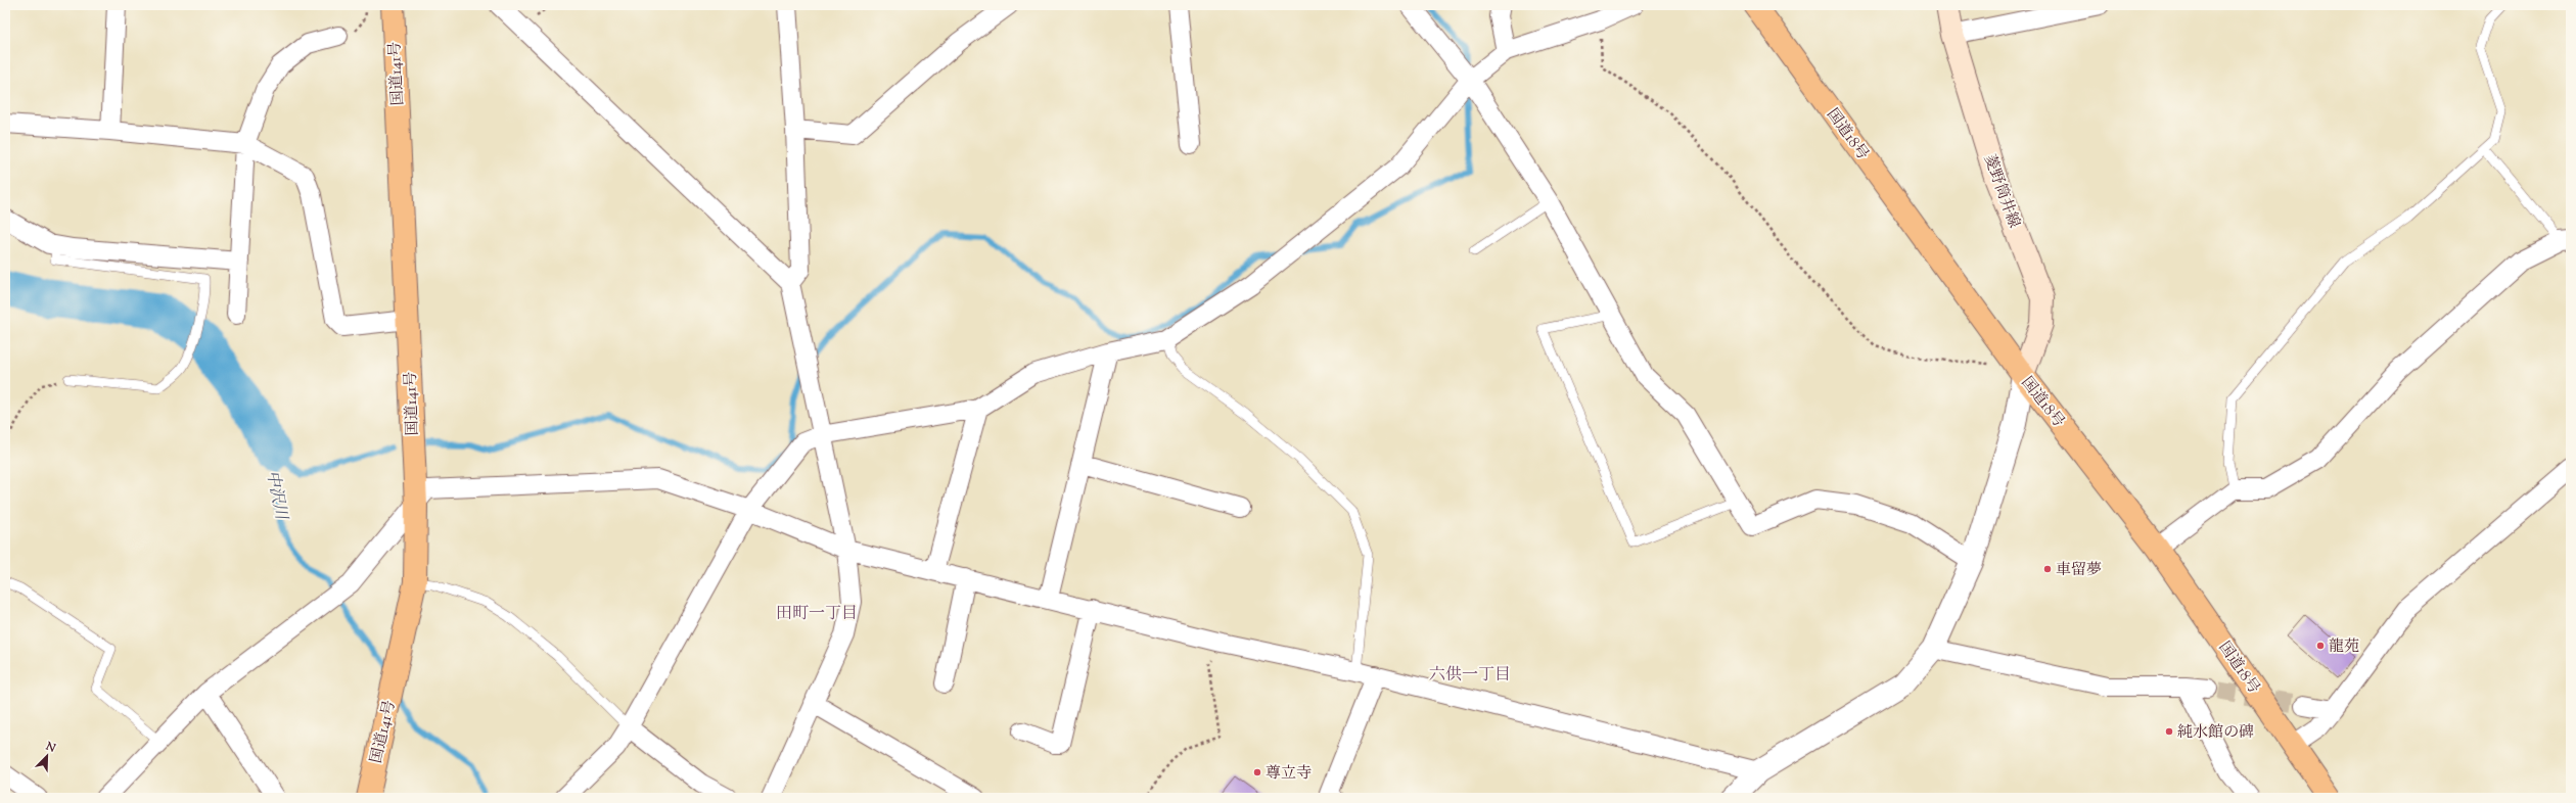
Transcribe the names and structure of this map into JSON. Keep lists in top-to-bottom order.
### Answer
{
  "streets": {
    "highway": ["国道141号", "国道18号"],
    "main road": ["菱野筒井線"]
  },
  "crossings": [
    ["国道18号", "菱野筒井線"]
  ],
  "districts": ["田町一丁目", "六供一丁目"],
  "water": ["中沢川"],
  "places": [
    "車留夢",
    "龍苑",
    "純水館の碑",
    "尊立寺"
  ],
  "north": "top right"
}
